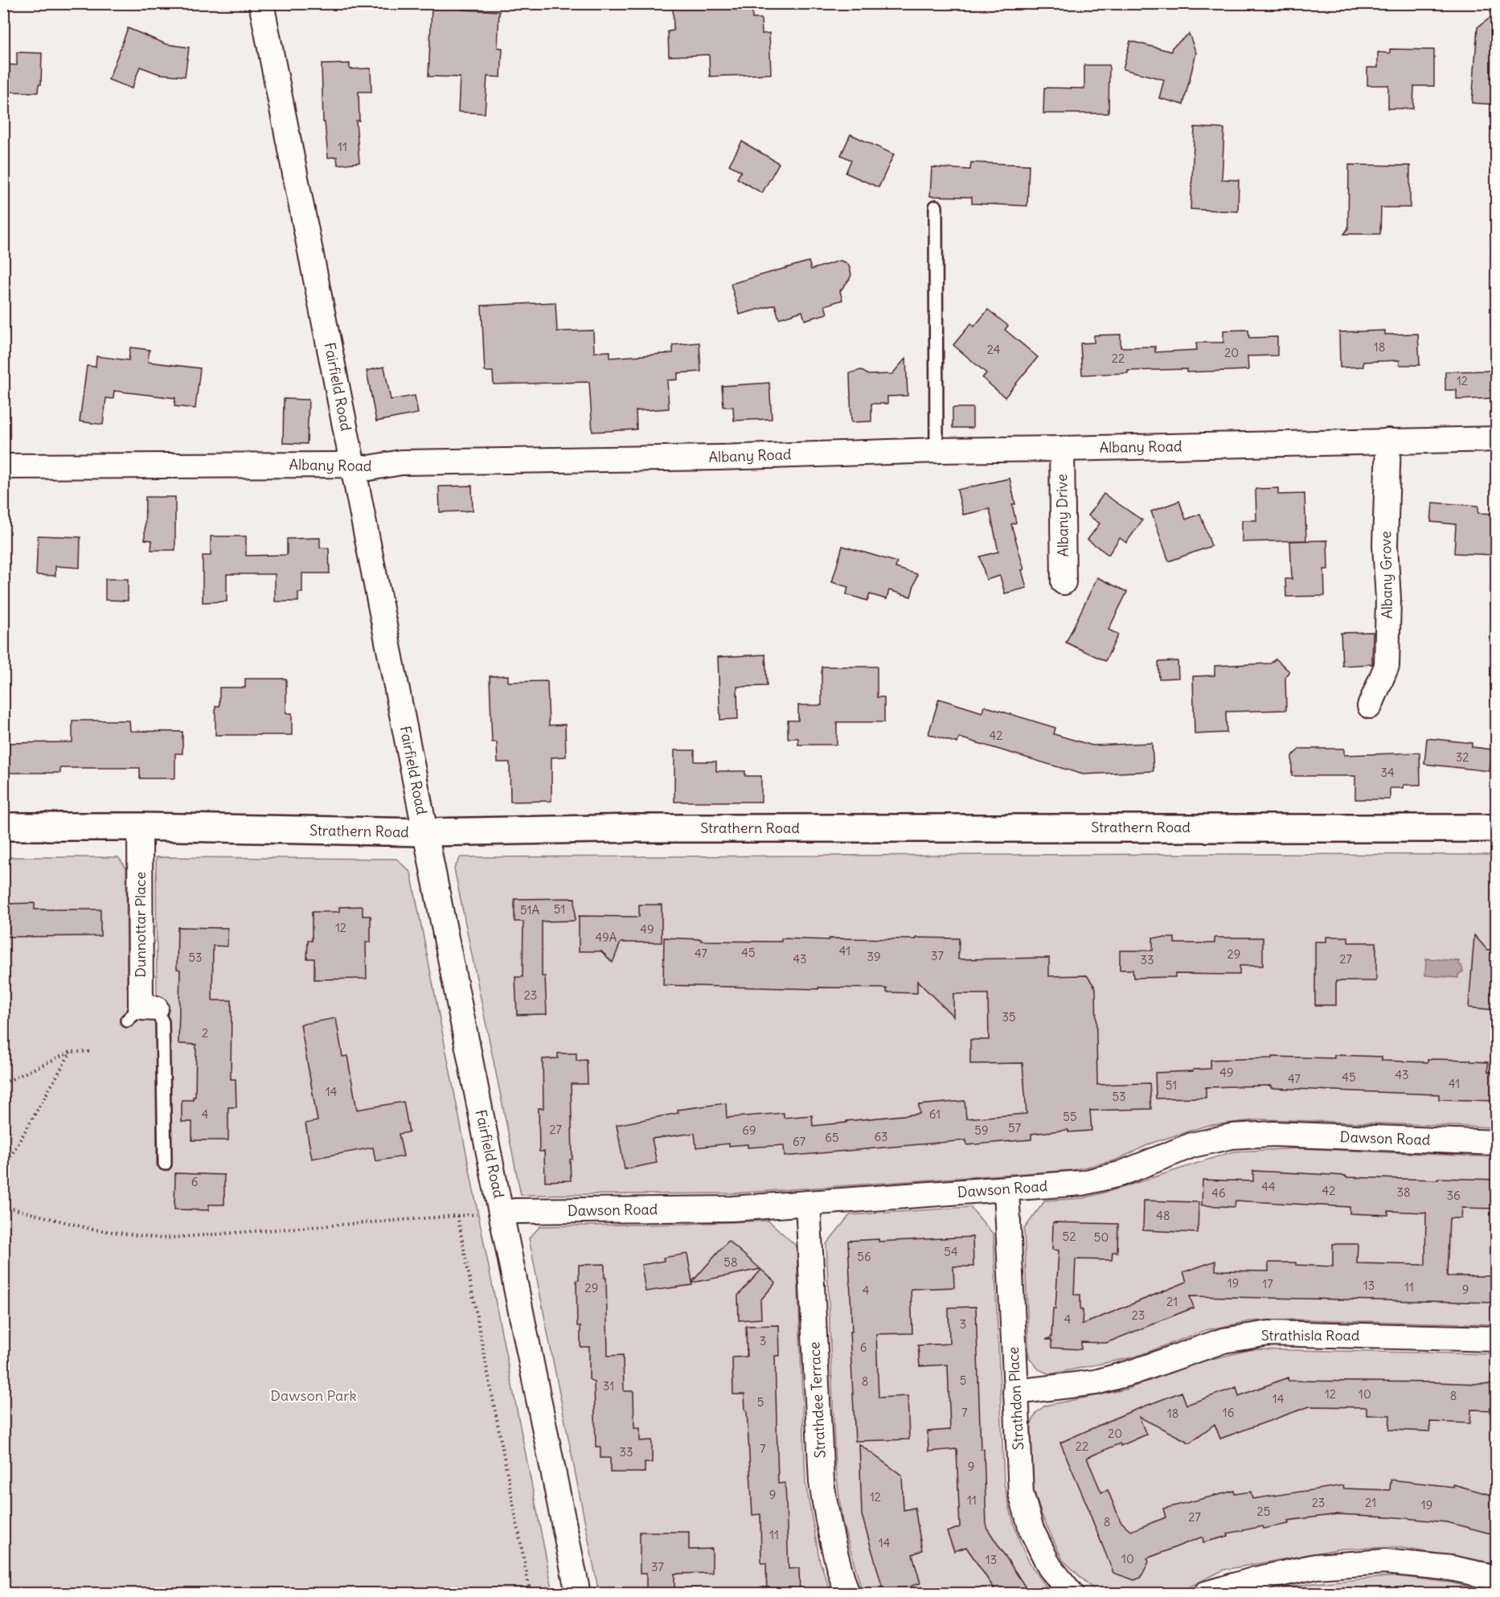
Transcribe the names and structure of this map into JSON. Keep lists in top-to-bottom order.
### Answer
{
  "streets": {
    "street": [
      "Fairfield Road",
      "Albany Road",
      "Albany Drive",
      "Albany Grove",
      "Strathern Road",
      "Dunnottar Place",
      "Dawson Road",
      "Strathisla Road",
      "Strathdon Place",
      "Strathdee Terrace"
    ]
  },
  "crossings": [
    ["Fairfield Road", "Albany Road"],
    ["Fairfield Road", "Strathern Road"],
    ["Fairfield Road", "Dawson Road"],
    ["Albany Road", "Albany Drive"],
    ["Albany Road", "Albany Grove"],
    ["Strathern Road", "Dunnottar Place"],
    ["Dawson Road", "Strathdon Place"],
    ["Dawson Road", "Strathdee Terrace"],
    ["Strathisla Road", "Strathdon Place"]
  ],
  "parks": ["Dawson Park"],
  "house_numbers": [
    "11",
    "18",
    "24",
    "20",
    "22",
    "12",
    "42",
    "32",
    "34",
    "51",
    "51A",
    "12",
    "49",
    "49A",
    "41",
    "45",
    "47",
    "29",
    "37",
    "39",
    "53",
    "43",
    "27",
    "33",
    "23",
    "35",
    "2",
    "49",
    "43",
    "45",
    "47",
    "41",
    "51",
    "14",
    "53",
    "4",
    "61",
    "55",
    "57",
    "27",
    "69",
    "59",
    "63",
    "65",
    "67",
    "6",
    "44",
    "42",
    "38",
    "46",
    "36",
    "48",
    "52",
    "50",
    "54",
    "56",
    "58",
    "19",
    "17",
    "13",
    "11",
    "29",
    "9",
    "4",
    "21",
    "23",
    "4",
    "3",
    "3",
    "6",
    "5",
    "8",
    "31",
    "12",
    "10",
    "8",
    "14",
    "5",
    "7",
    "16",
    "18",
    "20",
    "22",
    "7",
    "33",
    "9",
    "9",
    "12",
    "11",
    "23",
    "21",
    "19",
    "25",
    "27",
    "8",
    "11",
    "14",
    "10",
    "13",
    "37"
  ]
}
